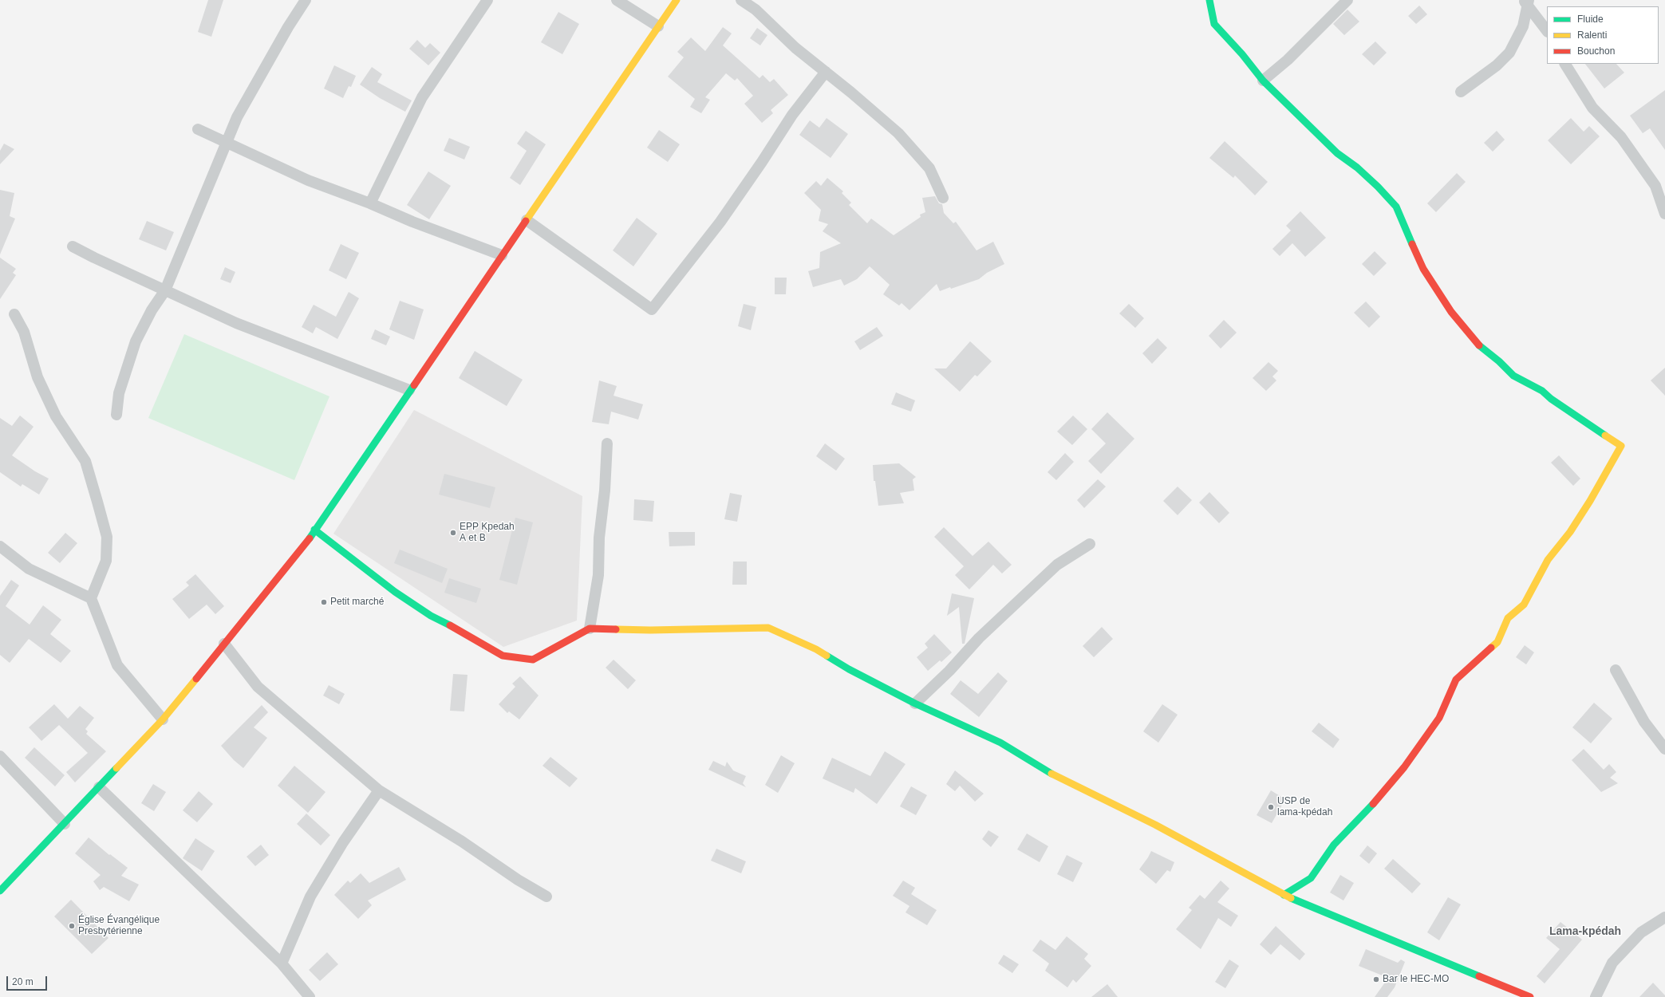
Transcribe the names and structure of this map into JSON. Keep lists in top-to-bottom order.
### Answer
{
  "districts": ["Lama-kpédah"],
  "places": [
    "EPP Kpedah A et B",
    "Petit marché",
    "USP de lama-kpédah",
    "Église Évangélique Presbytérienne",
    "Bar le HEC-MO"
  ],
  "legend": ["Fluide", "Ralenti", "Bouchon"],
  "scale_bar": "20 m"
}
